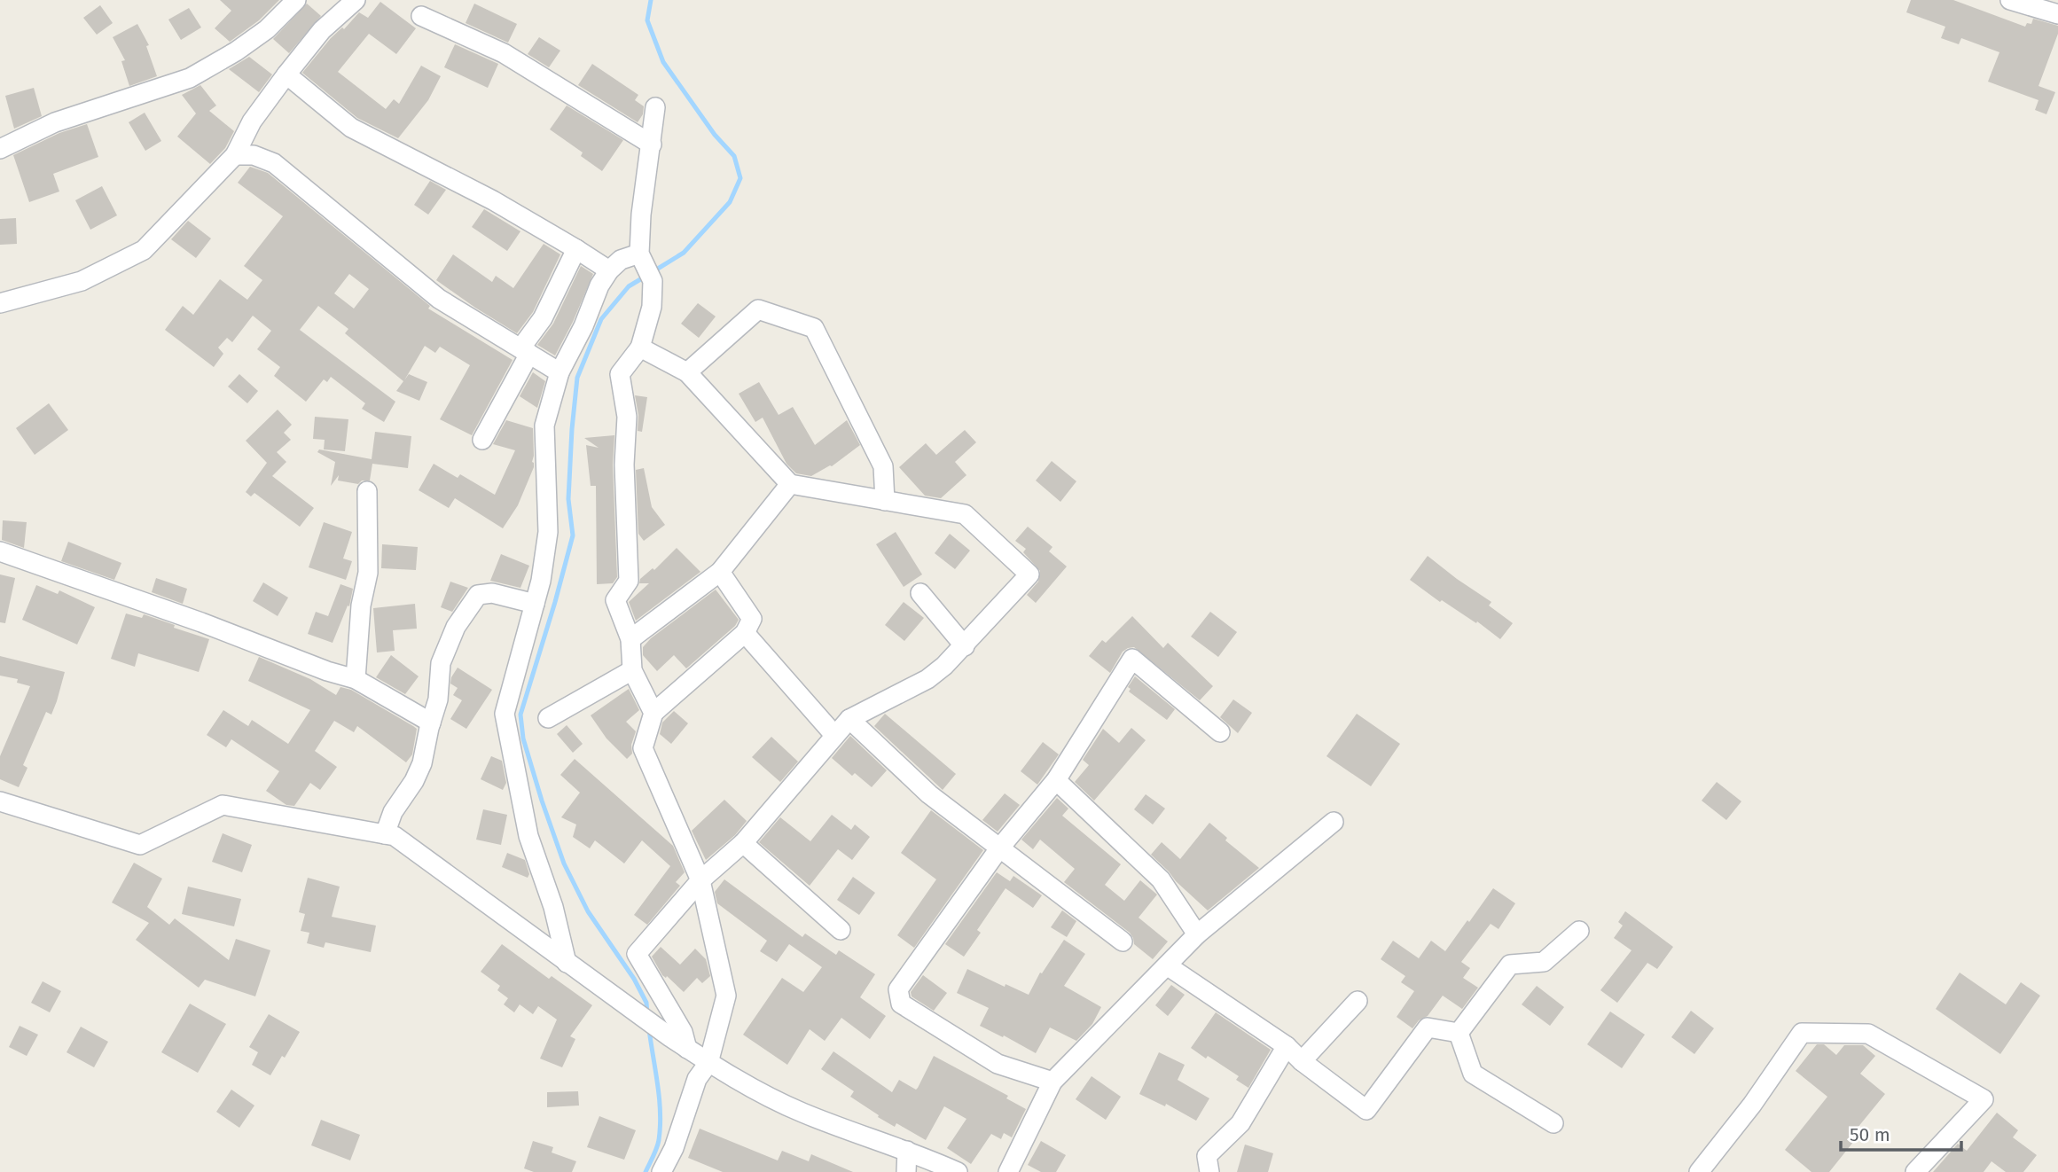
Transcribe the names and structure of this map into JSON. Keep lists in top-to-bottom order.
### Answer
{
  "scale_bar": "50 m"
}
